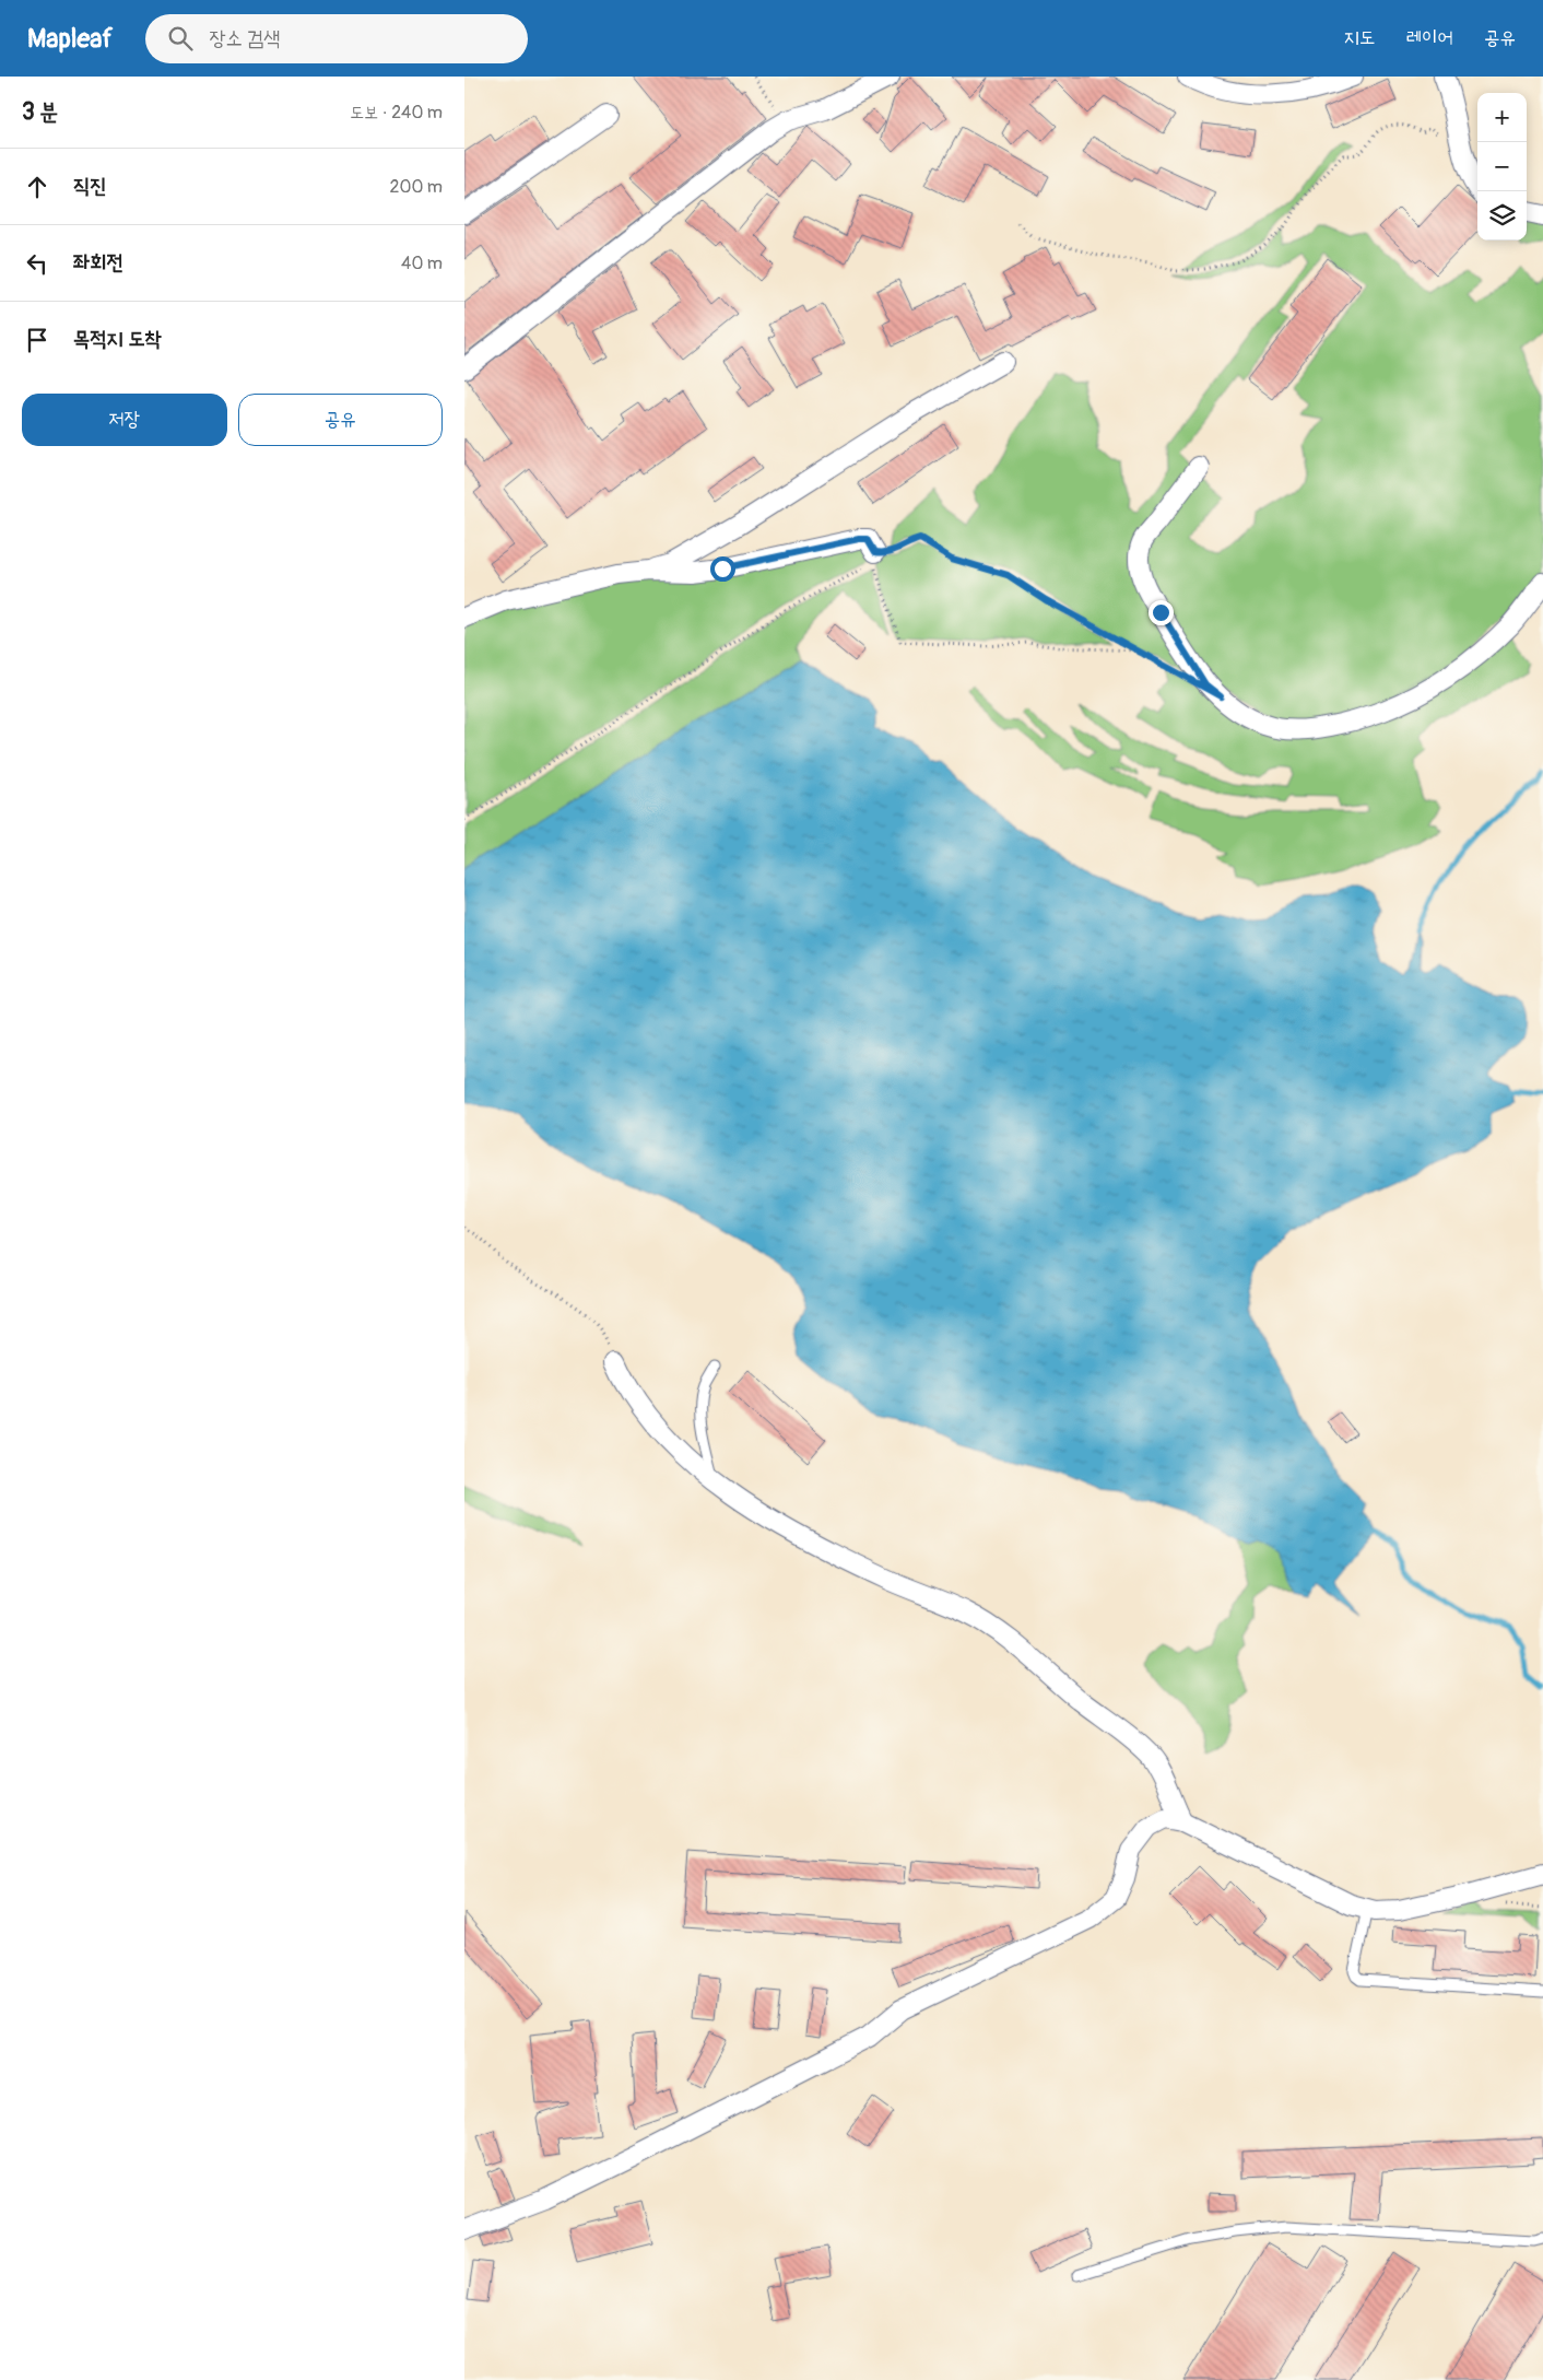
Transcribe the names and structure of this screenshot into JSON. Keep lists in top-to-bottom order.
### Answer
{
  "page": {
    "header": "Mapleaf",
    "search": "장소 검색",
    "nav": ["지도", "레이어", "공유"],
    "heading": ["3 분", "도보 · 240 m"],
    "map_buttons": ["+", "−"],
    "list": [
      ["직진", "200 m"],
      ["좌회전", "40 m"],
      "목적지 도착"
    ],
    "buttons": ["저장", "공유"]
  }
}
